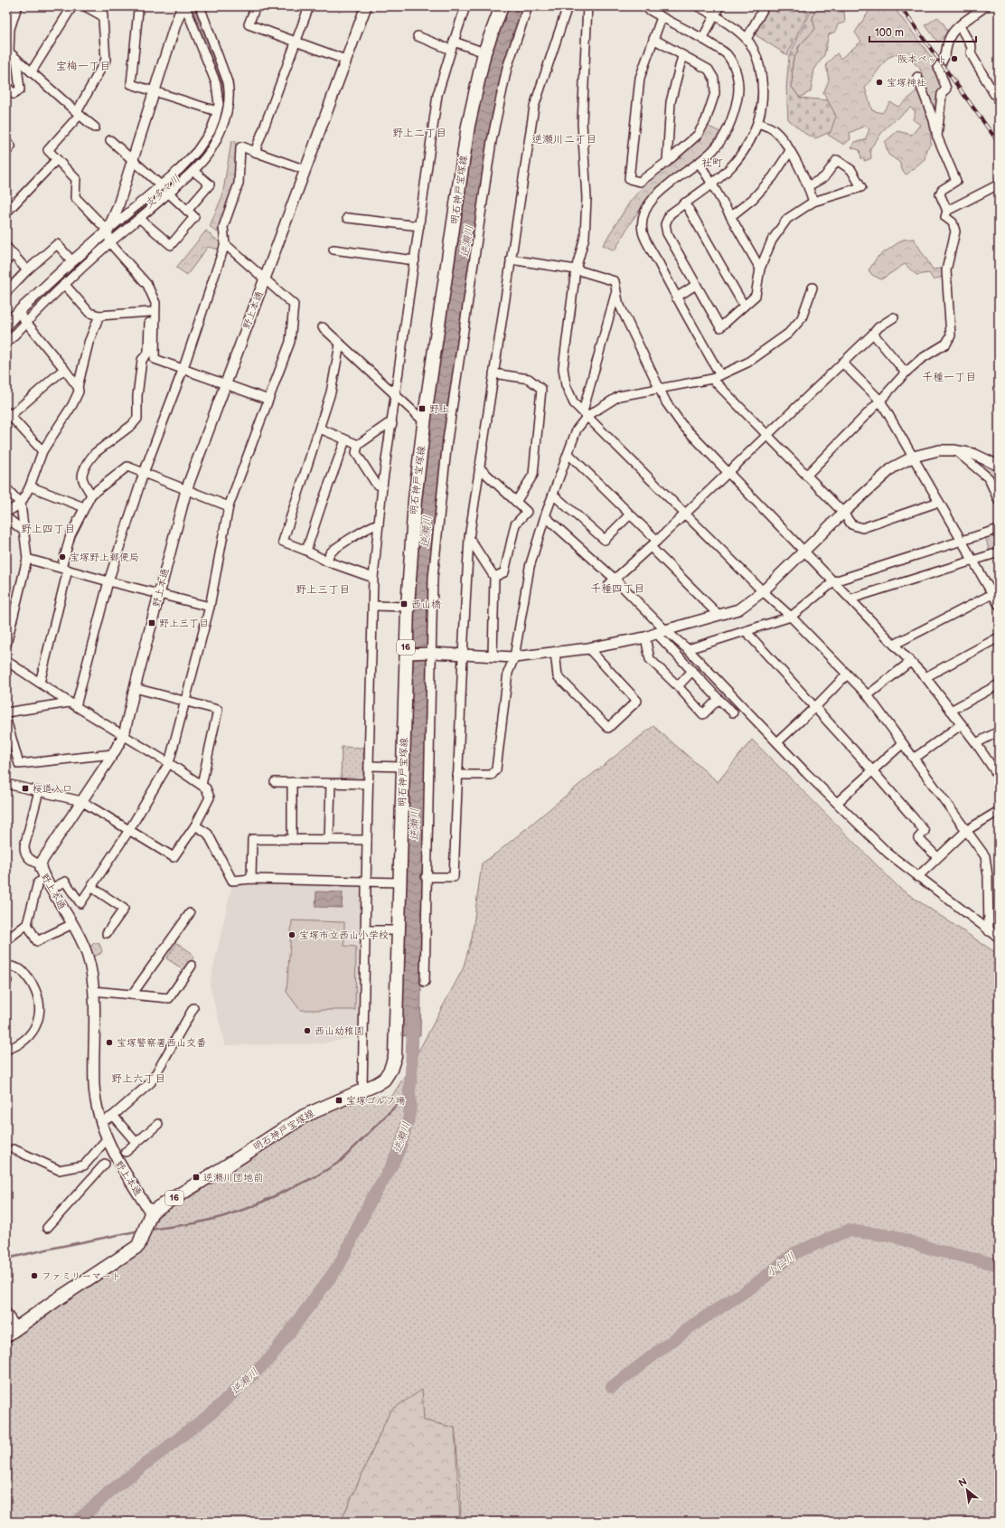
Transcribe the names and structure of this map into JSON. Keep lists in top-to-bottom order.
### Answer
{
  "streets": {
    "main road": ["明石神戸宝塚線", "16"],
    "street": ["野上本通"]
  },
  "crossings": [
    ["明石神戸宝塚線", "野上本通"]
  ],
  "districts": [
    "宝梅一丁目",
    "野上二丁目",
    "逆瀬川二丁目",
    "社町",
    "千種一丁目",
    "野上四丁目",
    "千種四丁目",
    "野上三丁目",
    "野上六丁目"
  ],
  "water": ["支多々川", "逆瀬川", "小仁川"],
  "places": {
    "other": [
      "阪本ペット",
      "宝塚神社",
      "宝塚野上郵便局",
      "宝塚市立西山小学校",
      "西山幼稚園",
      "宝塚警察署西山交番",
      "ファミリーマート"
    ],
    "transit": [
      "野上",
      "西山橋",
      "野上三丁目",
      "桜道入口",
      "宝塚ゴルフ場",
      "逆瀬川団地前"
    ]
  },
  "scale_bar": "100 m",
  "north": "top left"
}
